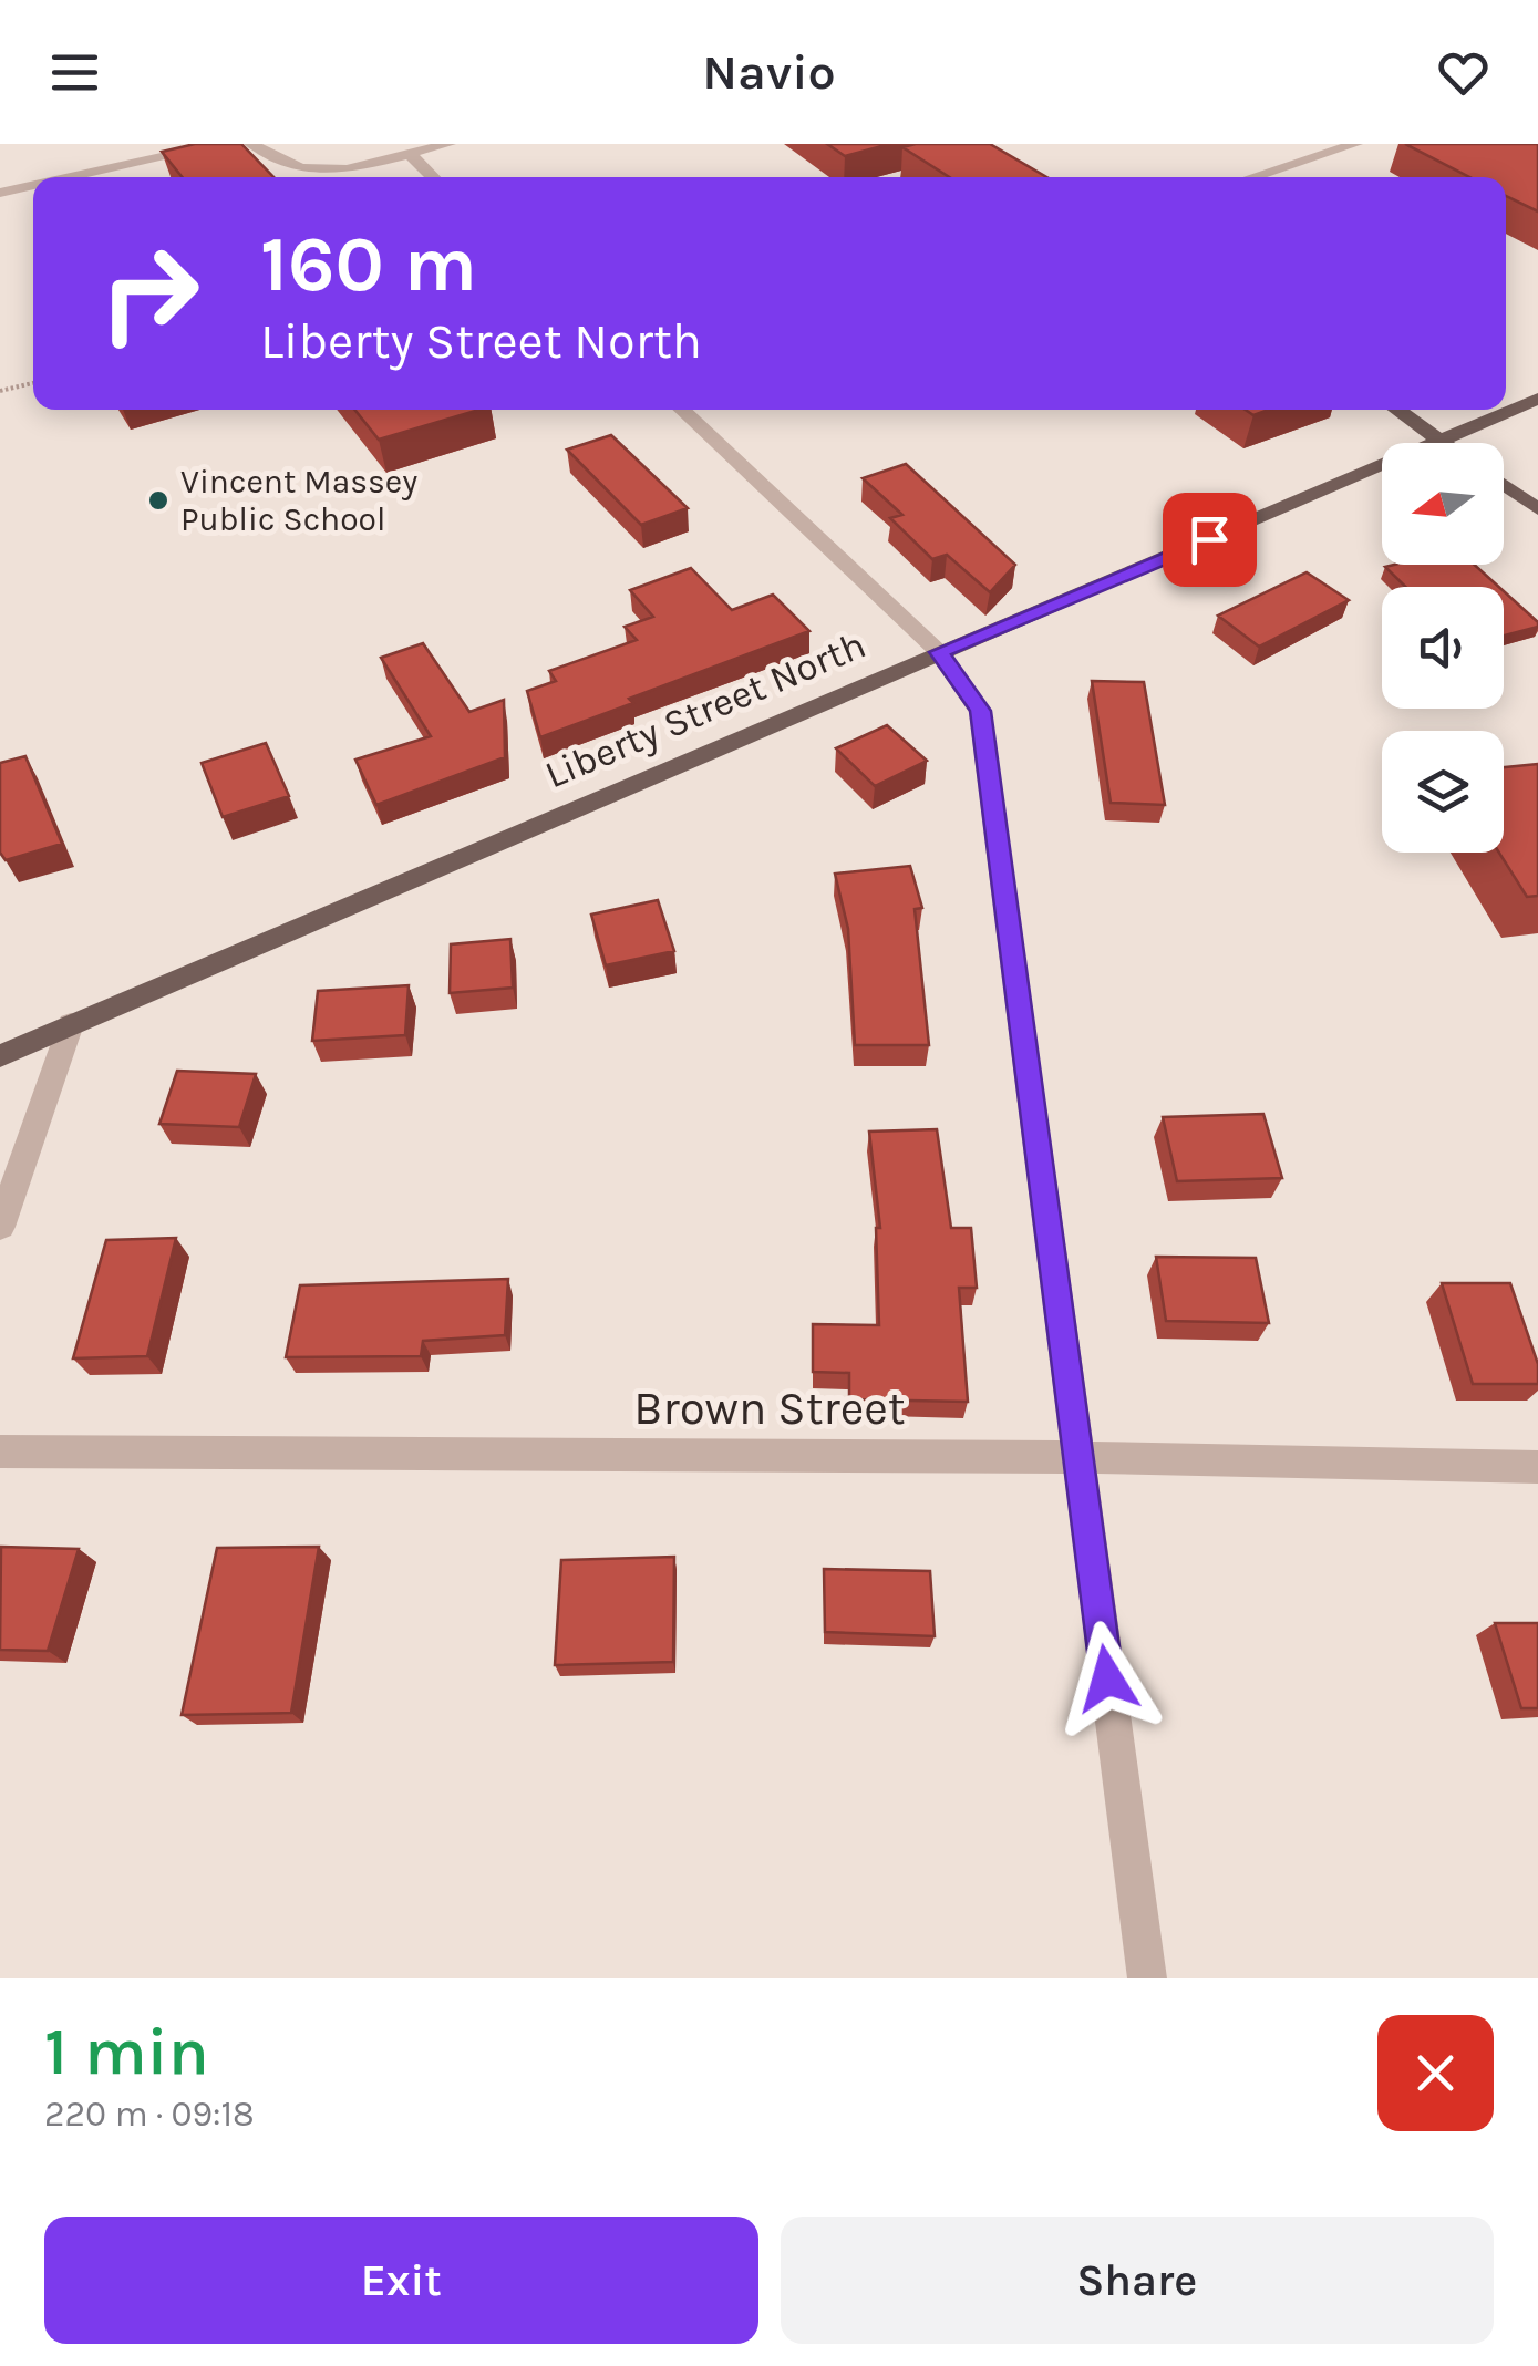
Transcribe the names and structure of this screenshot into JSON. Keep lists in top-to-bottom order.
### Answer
{
  "streets": {
    "main road": ["Liberty Street North"],
    "street": ["Brown Street"]
  },
  "places": ["Vincent Massey Public School"],
  "north": "left",
  "page": {
    "header": "Navio",
    "turn": ["160 m", "Liberty Street North"],
    "heading": ["1 min", "220 m · 09:18"],
    "buttons": ["Exit", "Share"]
  }
}
